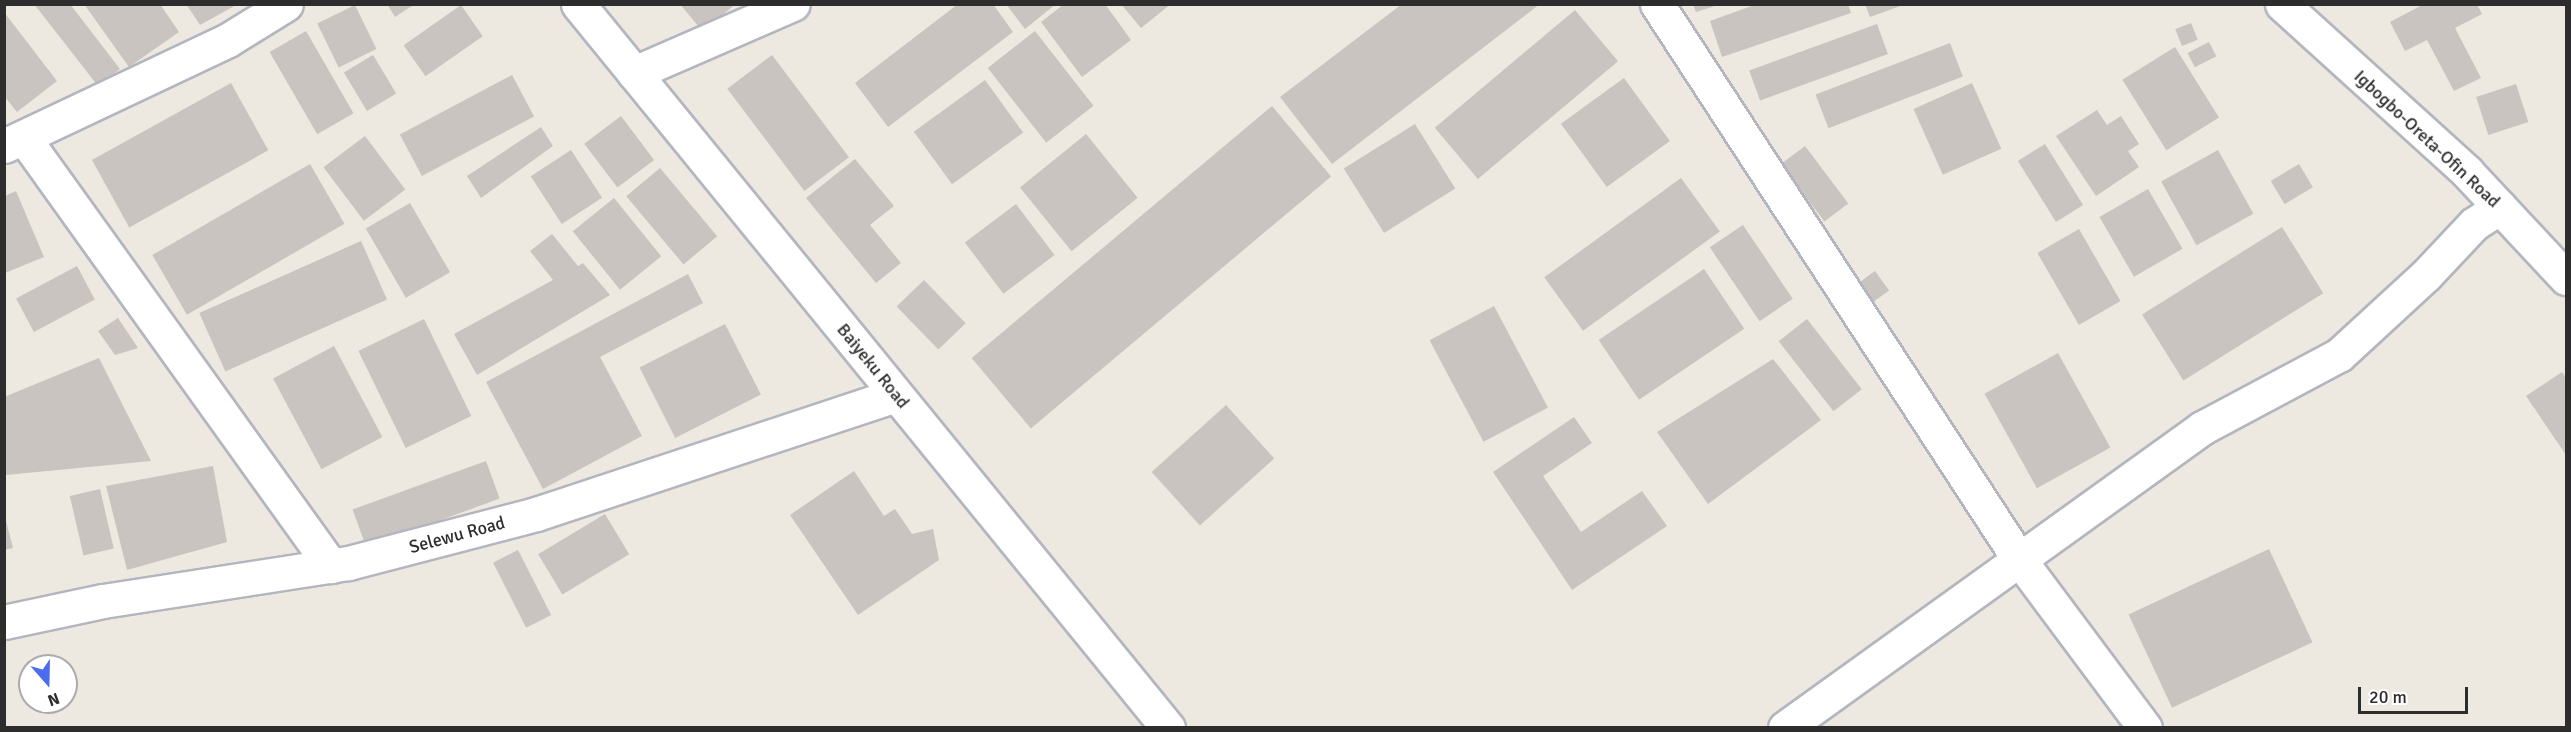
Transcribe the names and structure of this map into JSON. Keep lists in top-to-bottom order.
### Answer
{
  "streets": {
    "street": ["Igbogbo-Oreta-Ofin Road", "Baiyeku Road", "Selewu Road"]
  },
  "crossings": [
    ["Baiyeku Road", "Selewu Road"]
  ],
  "scale_bar": "20 m",
  "north": "bottom"
}
